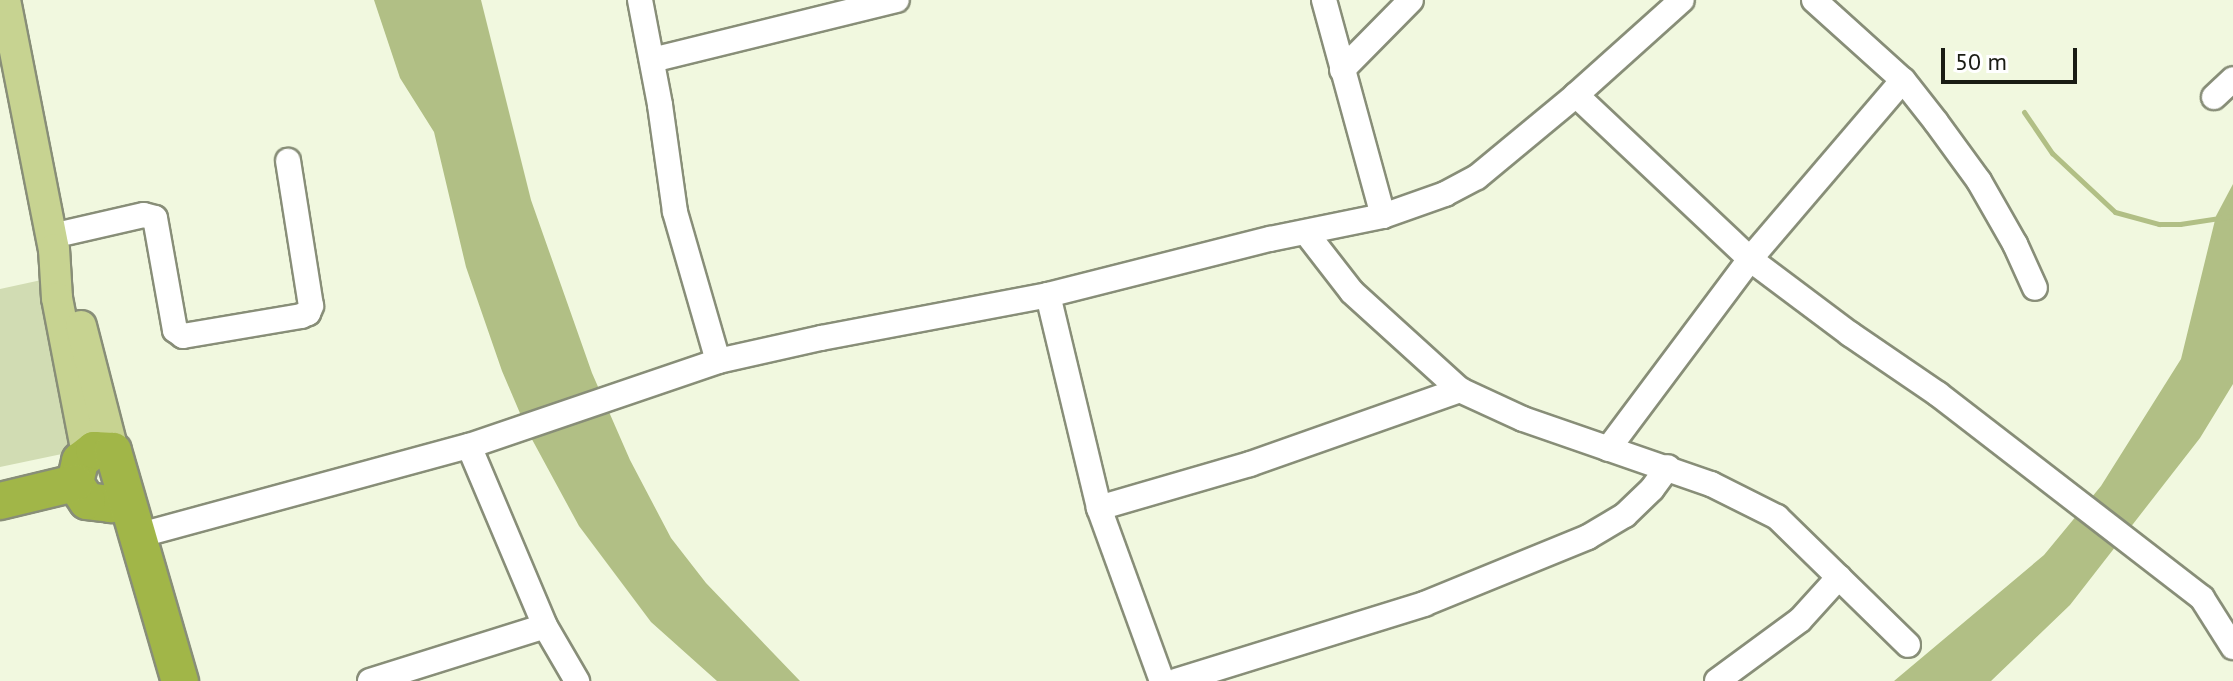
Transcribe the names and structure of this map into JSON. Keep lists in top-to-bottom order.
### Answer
{
  "scale_bar": "50 m"
}
